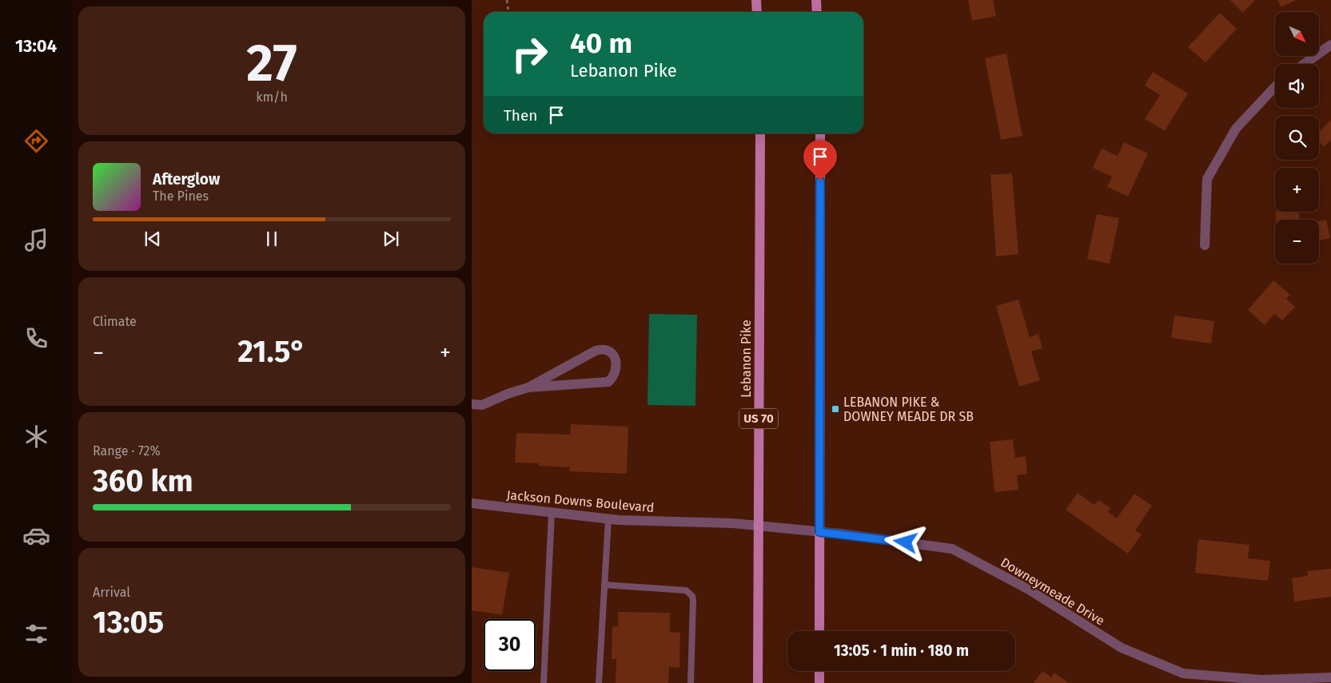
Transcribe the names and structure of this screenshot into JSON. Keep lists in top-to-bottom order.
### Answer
{
  "streets": {
    "main road": ["Lebanon Pike", "US 70"],
    "street": ["Jackson Downs Boulevard", "Downeymeade Drive"]
  },
  "crossings": [
    ["Lebanon Pike", "Jackson Downs Boulevard"],
    ["Lebanon Pike", "Downeymeade Drive"],
    ["Jackson Downs Boulevard", "Downeymeade Drive"]
  ],
  "places": {
    "transit": ["LEBANON PIKE & DOWNEY MEADE DR SB"]
  },
  "north": "bottom right",
  "page": {
    "tabs": "13:04",
    "tile": [
      ["27", "km/h"],
      "Climate",
      ["Range · 72%", "360 km"],
      ["Arrival", "13:05"]
    ],
    "map_buttons": ["+", "−"],
    "turn": ["40 m", "Lebanon Pike"],
    "then": "Then",
    "song": ["Afterglow", "The Pines"],
    "heat": ["−", "21.5°", "+"],
    "limit": "30",
    "trip": "13:05 · 1 min · 180 m"
  }
}
